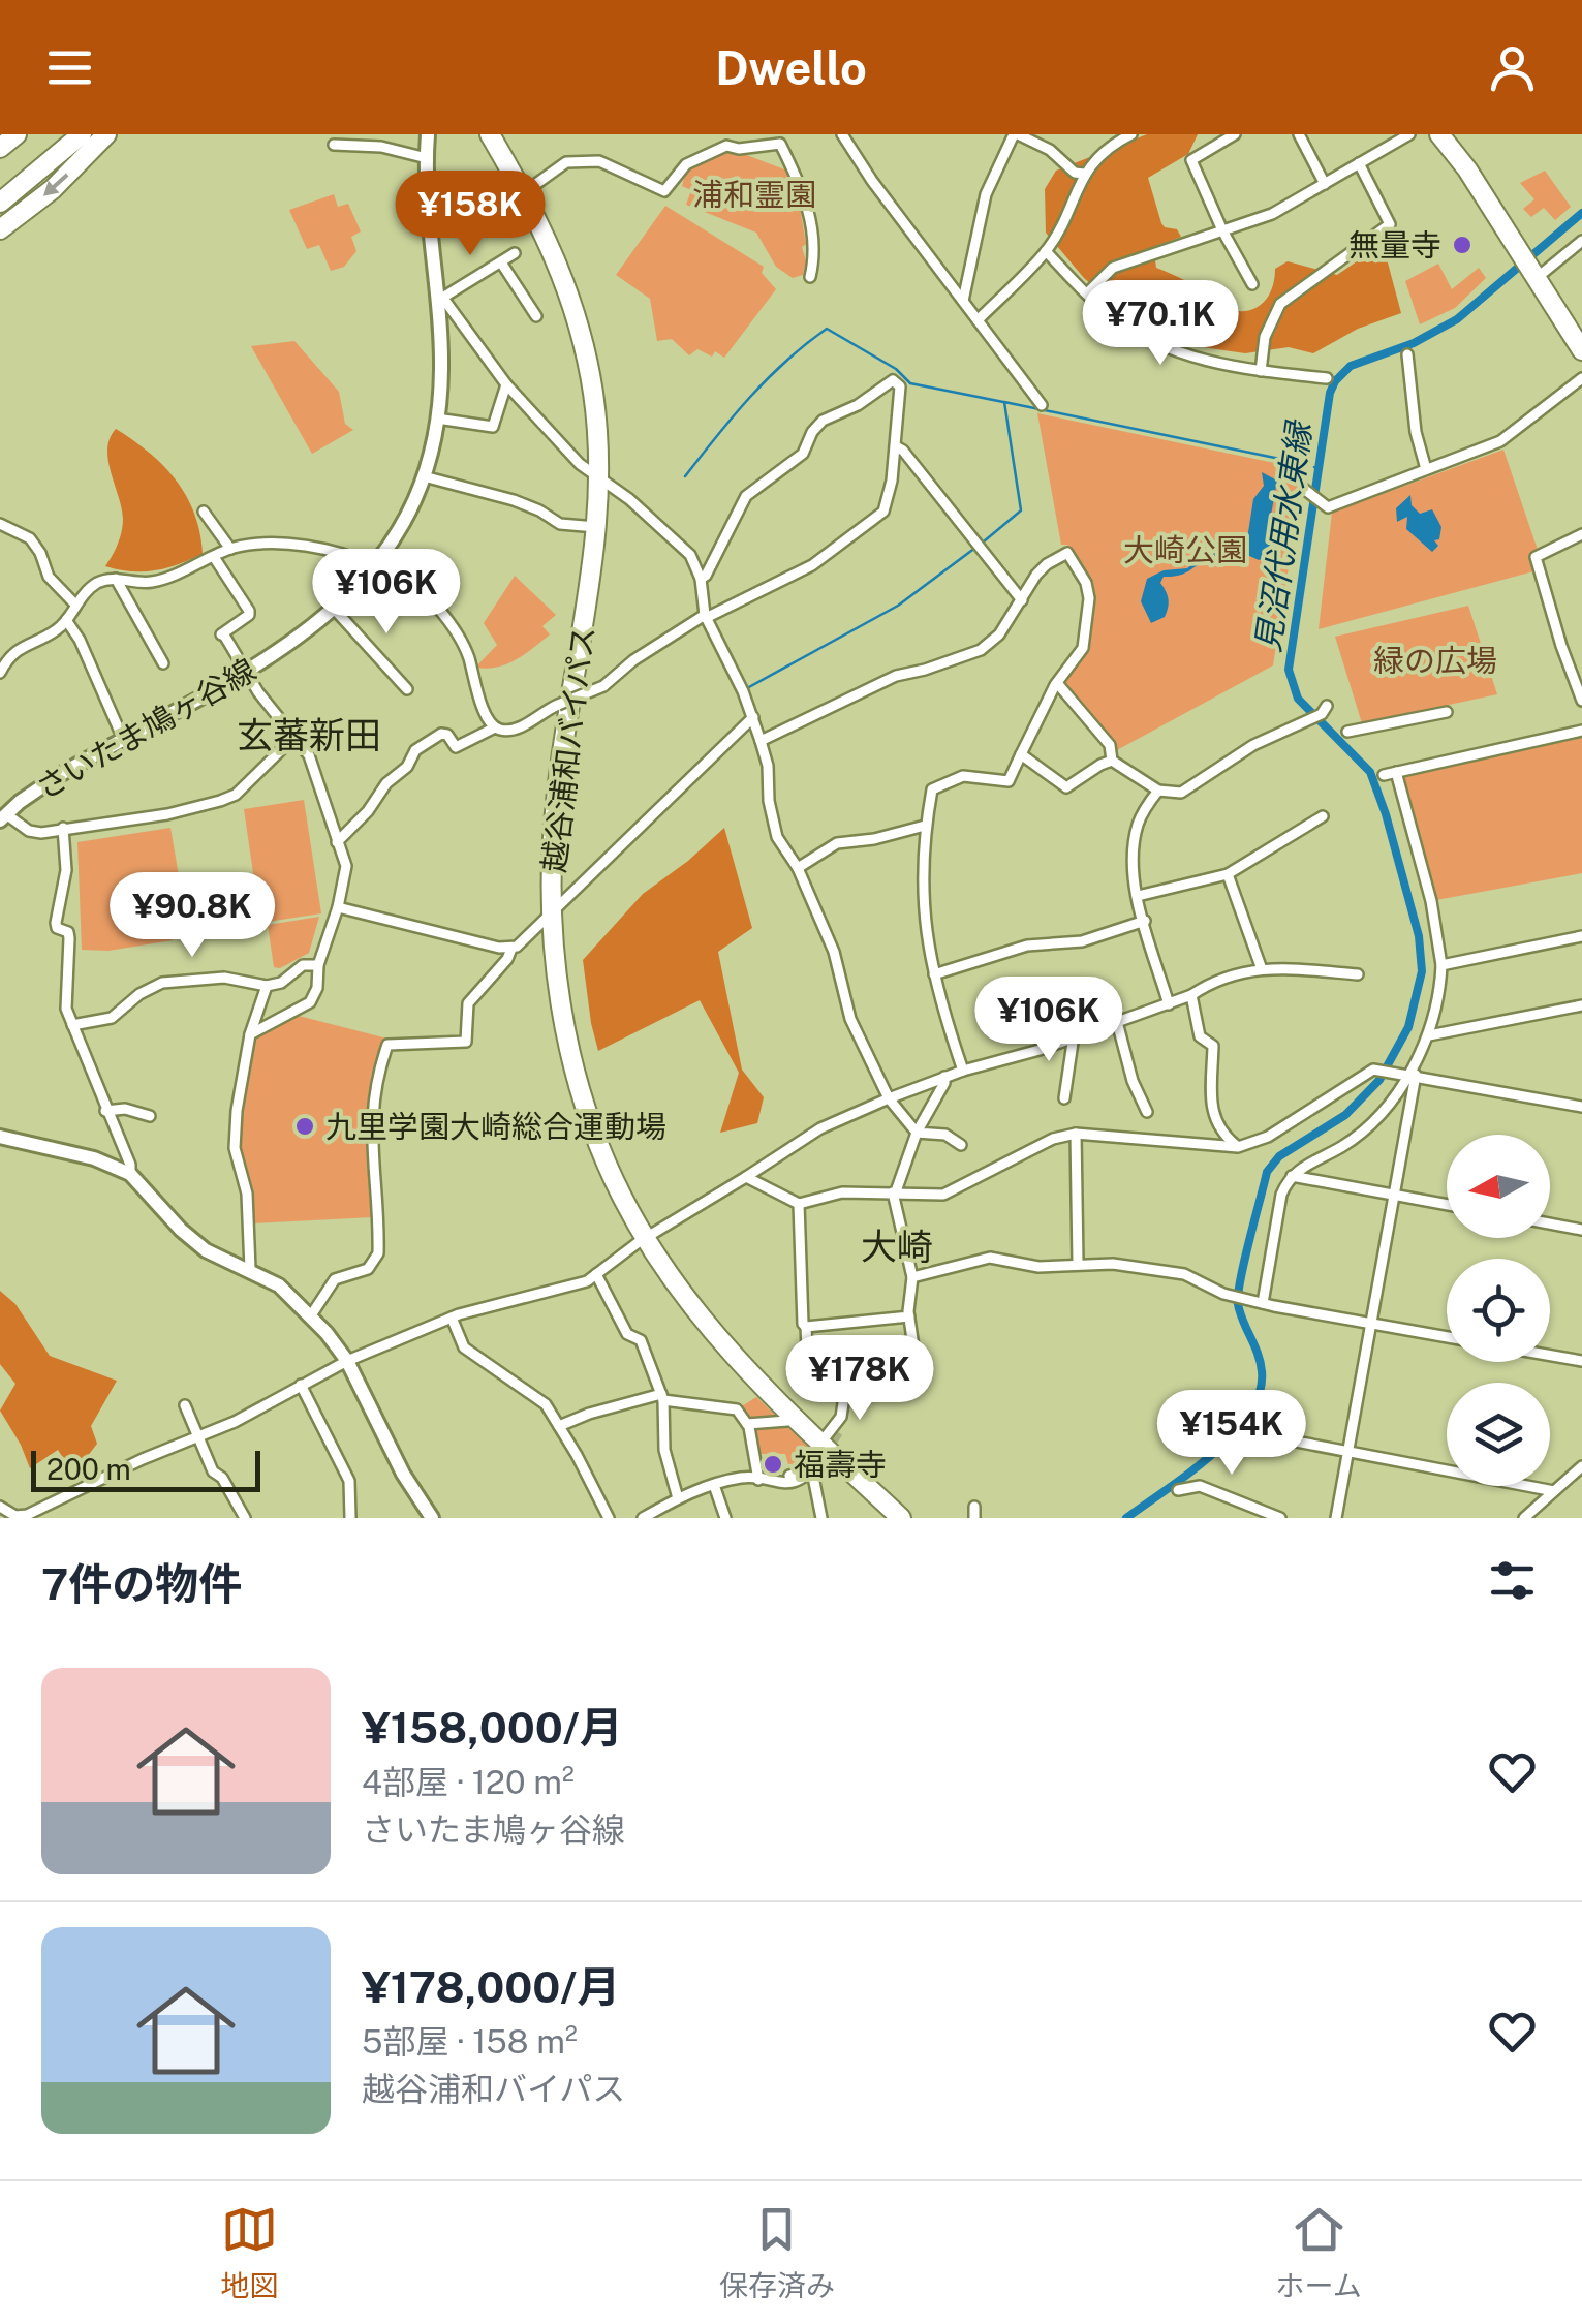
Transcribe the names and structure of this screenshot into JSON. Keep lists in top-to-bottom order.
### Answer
{
  "streets": {
    "highway": ["越谷浦和バイパス"],
    "main road": ["さいたま鳩ヶ谷線"]
  },
  "districts": ["玄蕃新田", "大崎"],
  "water": ["見沼代用水東縁"],
  "parks": ["浦和霊園", "大崎公園", "緑の広場"],
  "places": ["無量寺", "九里学園大崎総合運動場", "福壽寺"],
  "scale_bar": "200 m",
  "north": "left",
  "page": {
    "header": "Dwello",
    "price": [
      "¥158K",
      "¥70.1K",
      "¥106K",
      "¥90.8K",
      "¥106K",
      "¥178K",
      "¥154K"
    ],
    "scale": "200 m",
    "heading": "7件の物件",
    "list": [
      {
        "name": "¥158,000/月",
        "note": "4部屋 · 120 m² · さいたま鳩ヶ谷線"
      },
      {
        "name": "¥178,000/月",
        "note": "5部屋 · 158 m² · 越谷浦和バイパス"
      }
    ],
    "tabs": ["地図", "保存済み", "ホーム"]
  }
}
